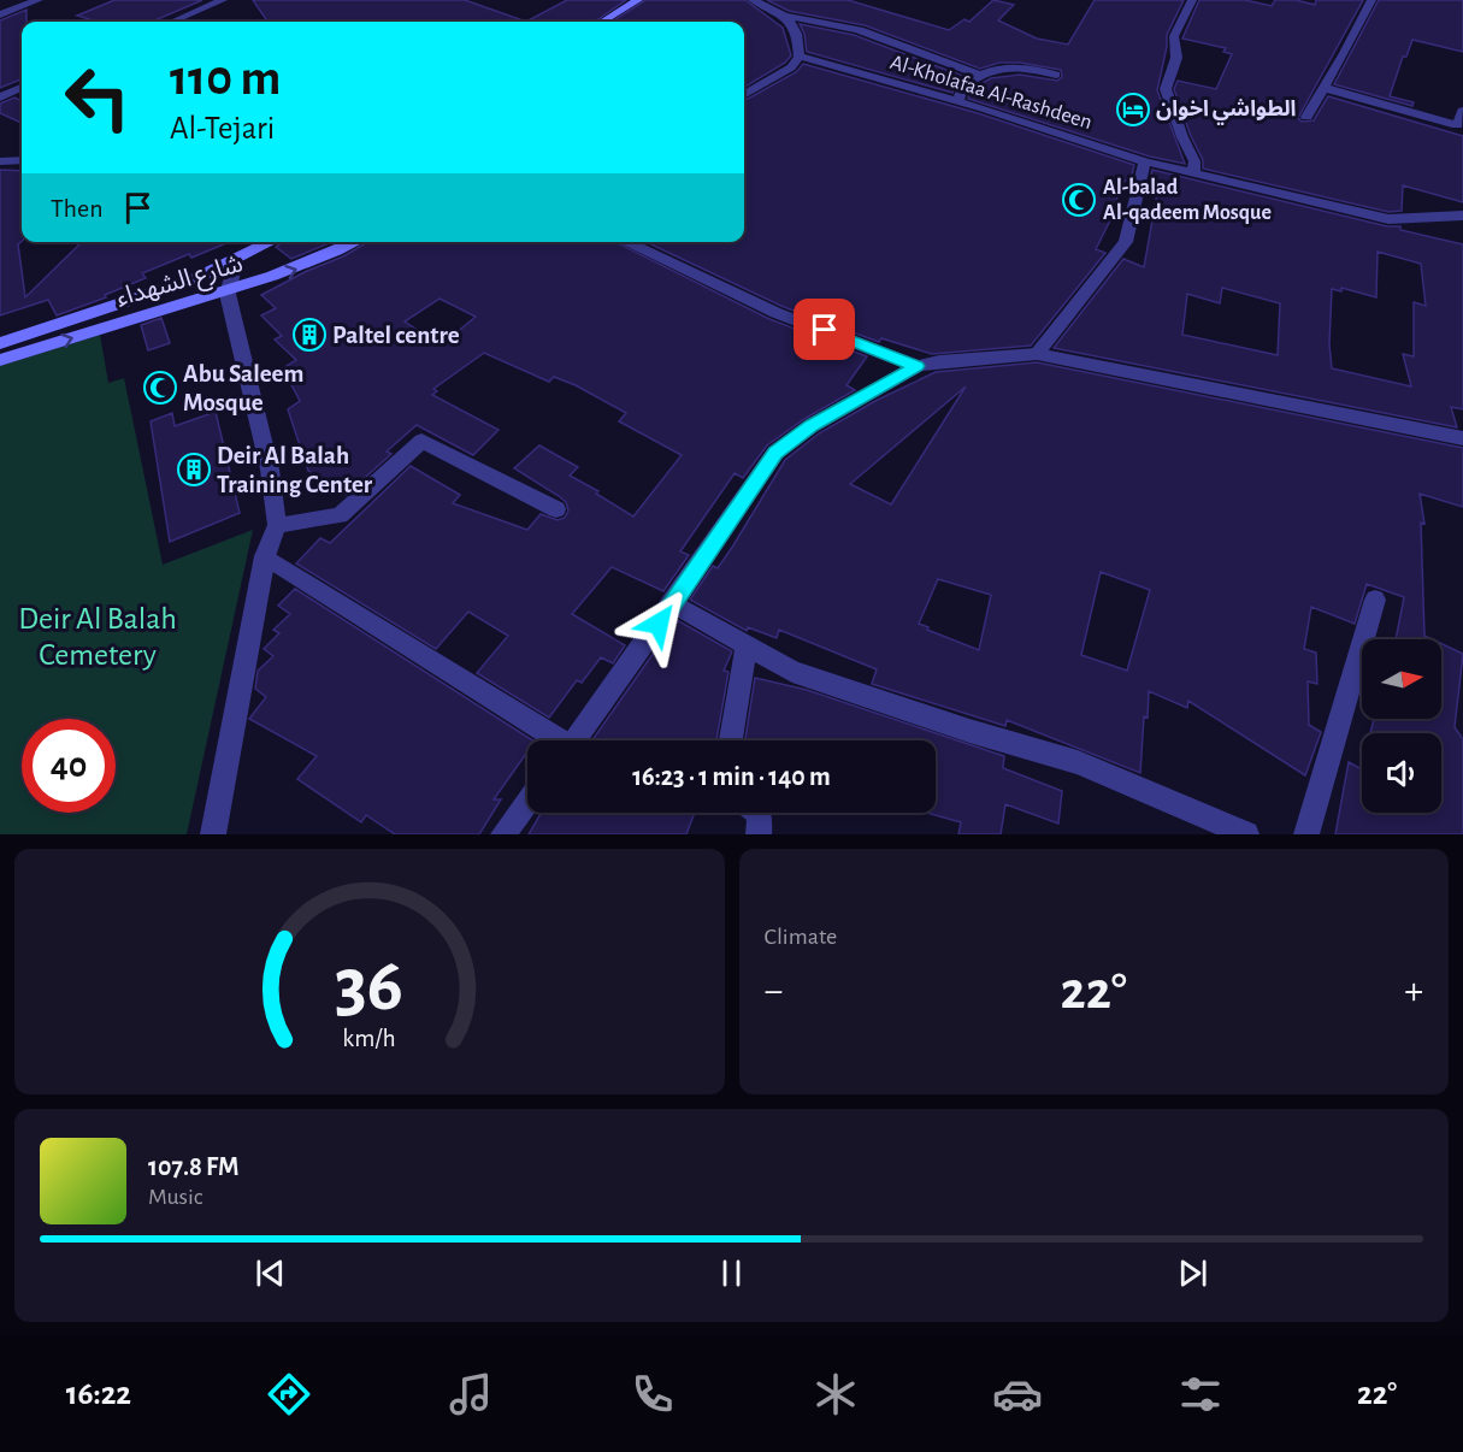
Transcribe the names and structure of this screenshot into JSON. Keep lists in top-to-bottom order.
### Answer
{
  "streets": {
    "main road": ["شارع الشهداء"],
    "street": ["Al-Kholafaa Al-Rashdeen"]
  },
  "parks": ["Deir Al Balah Cemetery"],
  "places": {
    "hotel": ["الطواشي اخوان"],
    "mosque": ["Al-balad Al-qadeem Mosque", "Abu Saleem Mosque"],
    "building": ["Paltel centre", "Deir Al Balah Training Center"]
  },
  "north": "right",
  "page": {
    "turn": ["110 m", "Al-Tejari"],
    "then": "Then",
    "limit": "40",
    "trip": "16:23 · 1 min · 140 m",
    "tile": "Climate",
    "heat": ["−", "22°", "+"],
    "song": ["107.8 FM", "Music"],
    "tabs": ["16:22", "22°"],
    "gauge": ["36", "km/h"]
  }
}
